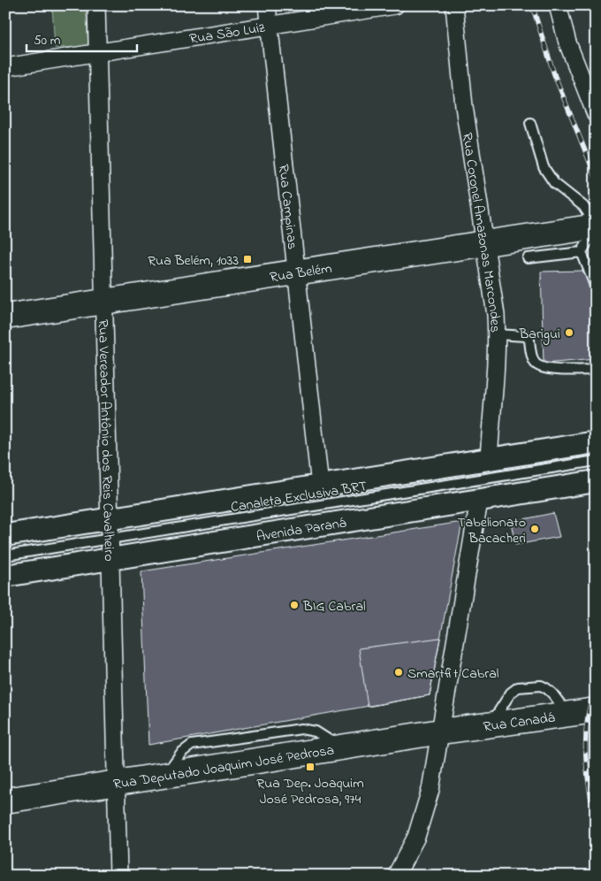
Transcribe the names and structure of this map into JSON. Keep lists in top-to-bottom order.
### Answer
{
  "streets": {
    "main road": ["Rua Belém", "Rua Canadá", "Rua Deputado Joaquim José Pedrosa"],
    "street": [
      "Rua São Luiz",
      "Rua Campinas",
      "Rua Coronel Amazonas Marcondes",
      "Rua Vereador Antônio dos Reis Cavalheiro",
      "Avenida Paraná"
    ],
    "lane": ["Canaleta Exclusiva BRT"]
  },
  "crossings": [
    ["Rua São Luiz", "Rua Campinas"],
    ["Rua São Luiz", "Rua Vereador Antônio dos Reis Cavalheiro"],
    ["Rua Campinas", "Rua Belém"],
    ["Rua Coronel Amazonas Marcondes", "Rua Belém"],
    ["Rua Belém", "Rua Vereador Antônio dos Reis Cavalheiro"],
    ["Rua Vereador Antônio dos Reis Cavalheiro", "Canaleta Exclusiva BRT"],
    ["Rua Vereador Antônio dos Reis Cavalheiro", "Avenida Paraná"],
    ["Rua Vereador Antônio dos Reis Cavalheiro", "Rua Deputado Joaquim José Pedrosa"],
    ["Rua Canadá", "Rua Deputado Joaquim José Pedrosa"]
  ],
  "places": {
    "transit": ["Rua Belém, 1033", "Rua Dep. Joaquim José Pedrosa, 974"],
    "other": [
      "Barigui",
      "Tabelionato Bacacheri",
      "BIG Cabral",
      "Smartfit Cabral"
    ]
  },
  "scale_bar": "50 m"
}
